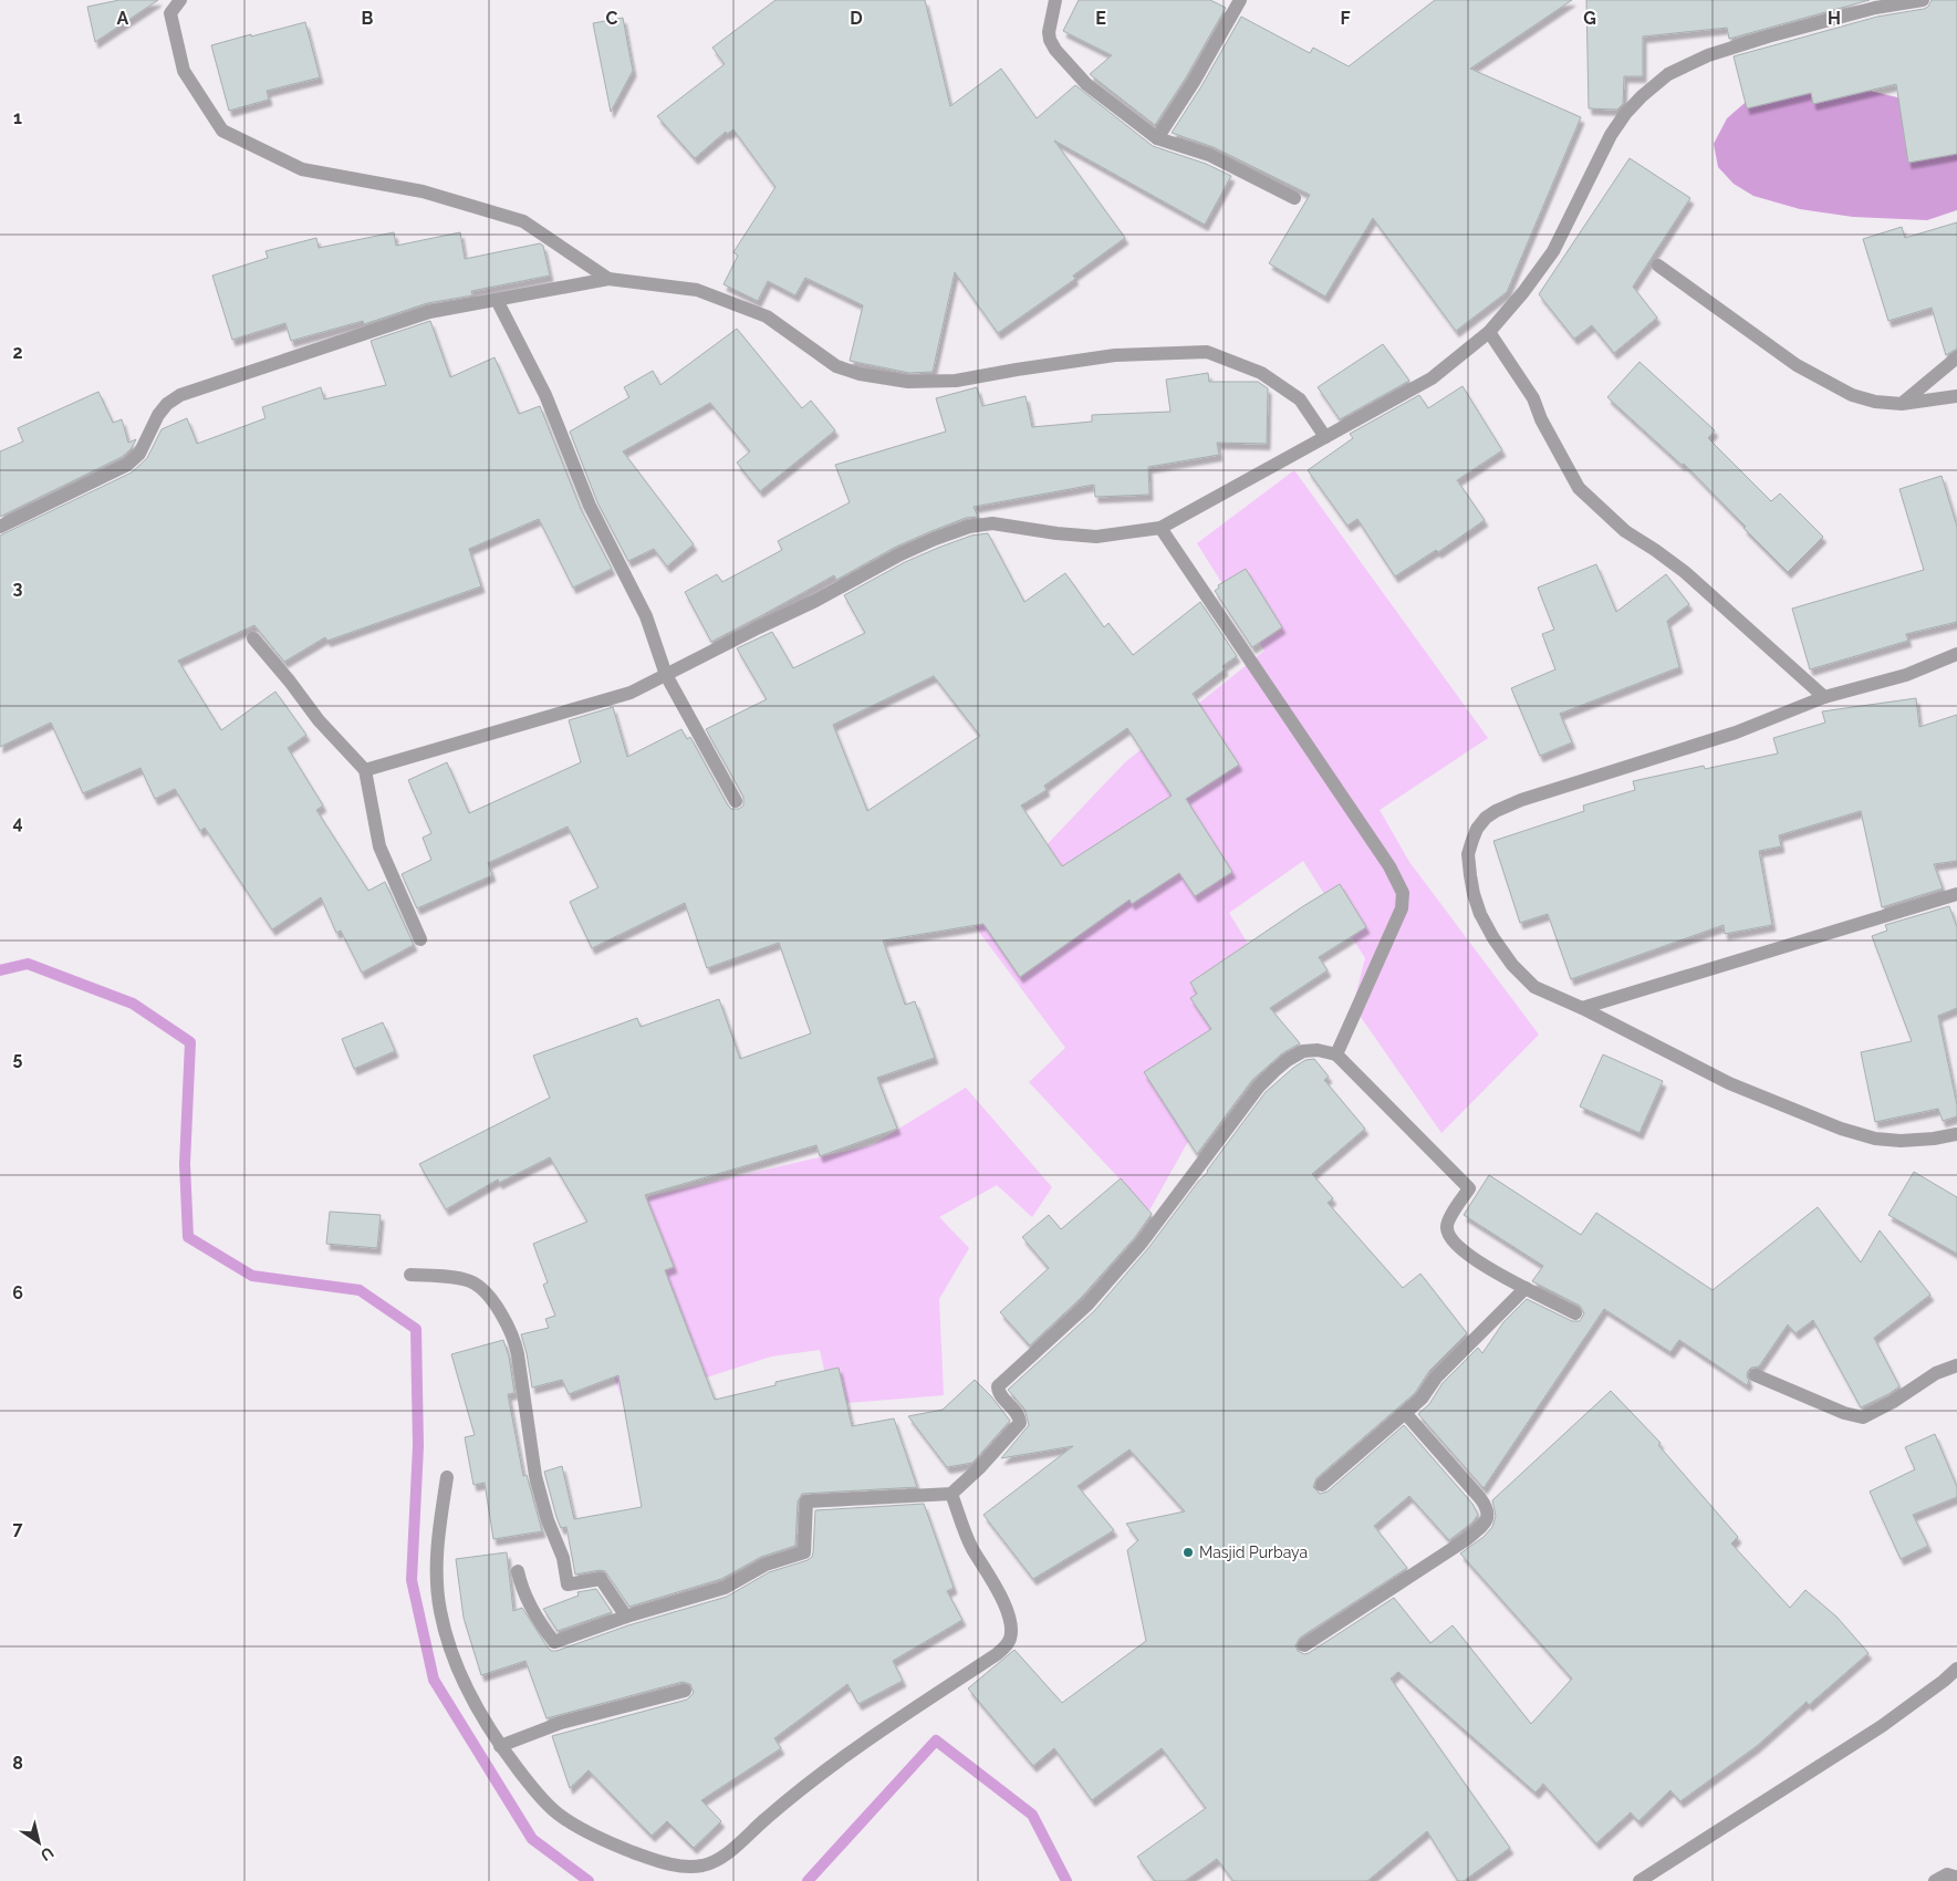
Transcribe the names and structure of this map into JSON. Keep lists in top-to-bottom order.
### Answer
{
  "places": ["Masjid Purbaya"],
  "north": "bottom right",
  "grid": {
    "columns": [
      "A",
      "B",
      "C",
      "D",
      "E",
      "F",
      "G",
      "H"
    ],
    "rows": [
      "1",
      "2",
      "3",
      "4",
      "5",
      "6",
      "7",
      "8"
    ]
  }
}
